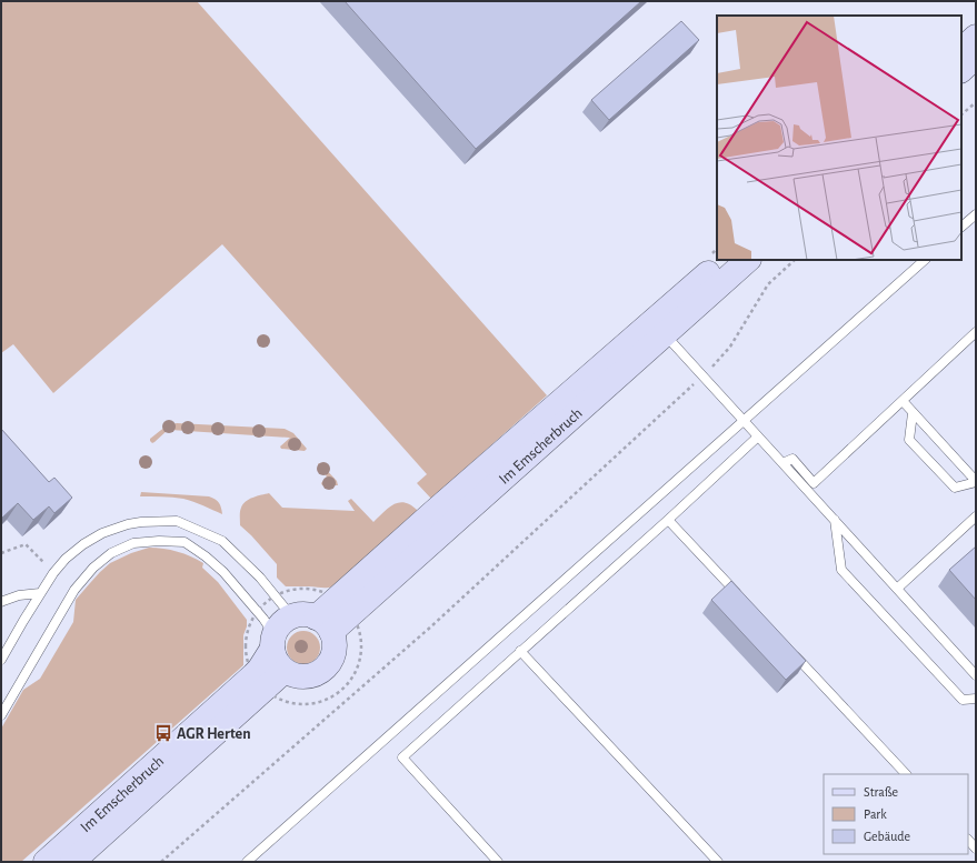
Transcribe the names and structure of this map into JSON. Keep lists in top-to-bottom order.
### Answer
{
  "streets": {
    "main road": ["Im Emscherbruch"]
  },
  "places": {
    "bus stop": ["AGR Herten"]
  },
  "legend": ["Straße", "Park", "Gebäude"]
}
